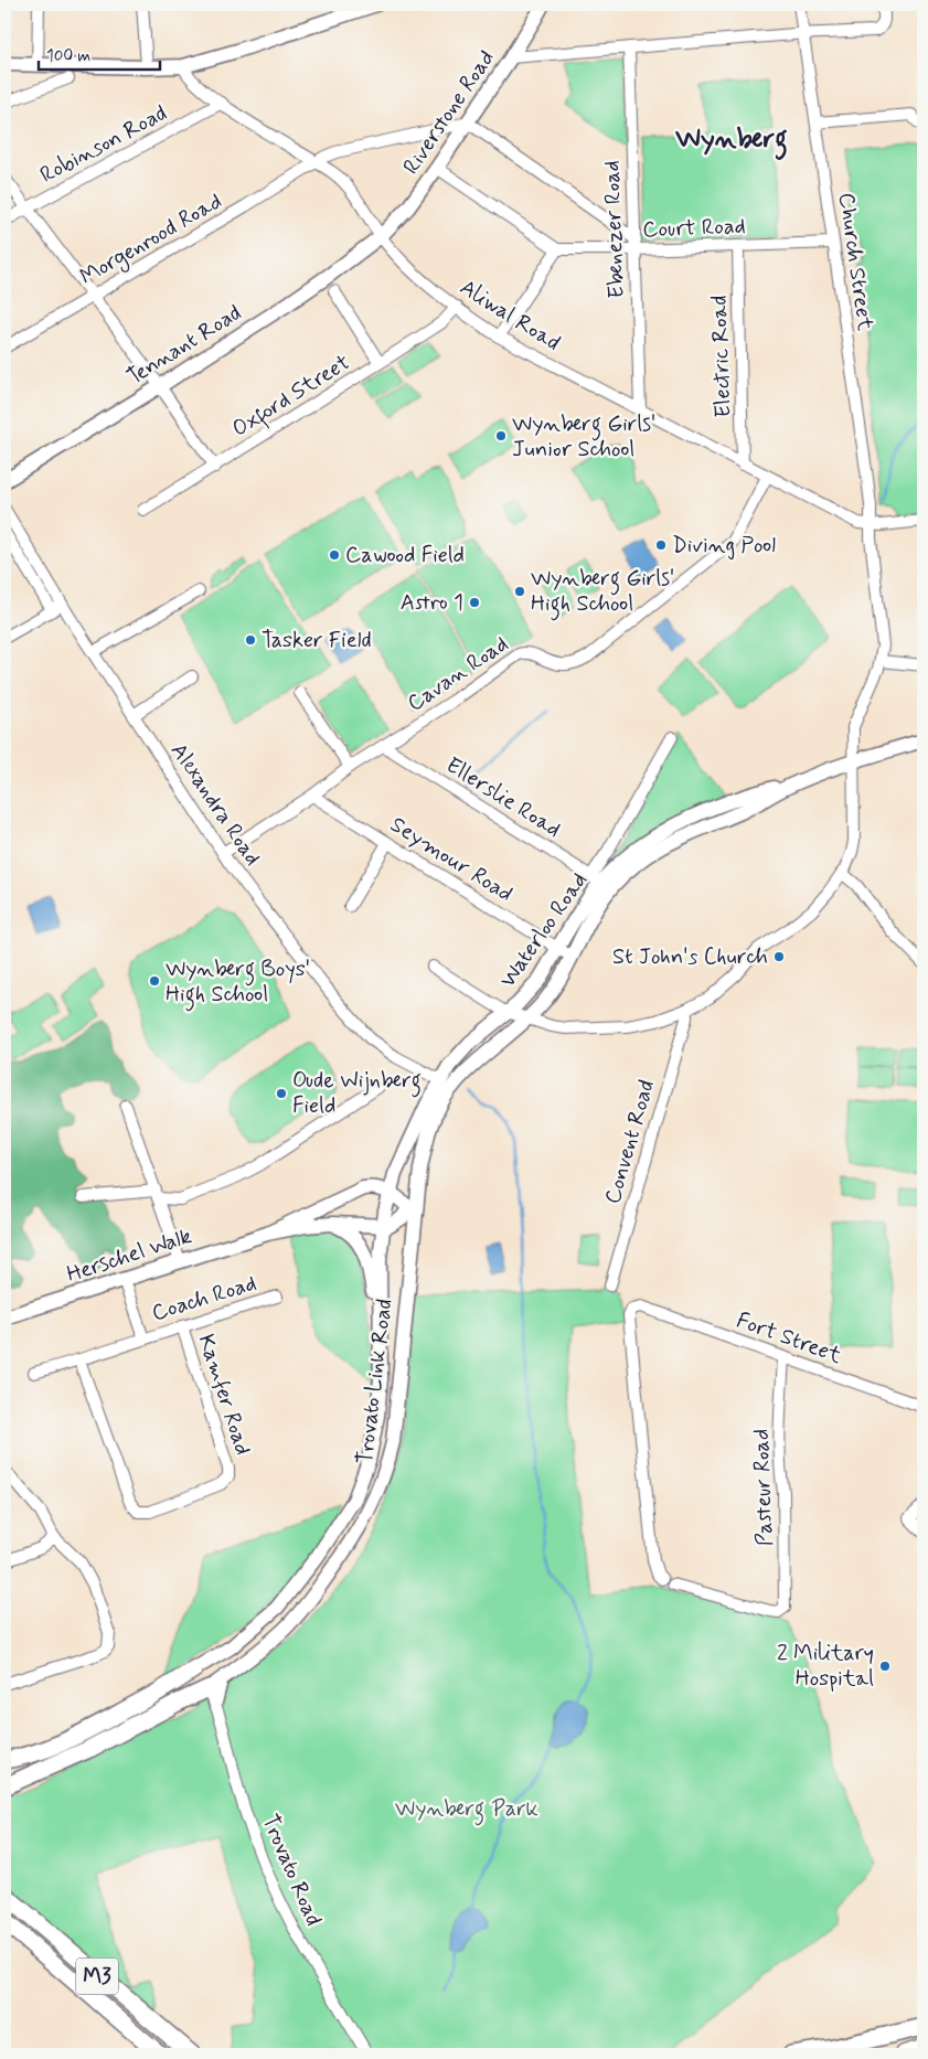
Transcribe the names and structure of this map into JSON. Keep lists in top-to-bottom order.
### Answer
{
  "streets": {
    "highway": ["M3"],
    "main road": [
      "Riverstone Road",
      "Tennant Road",
      "Waterloo Road",
      "Herschel Walk",
      "Trovato Link Road"
    ],
    "street": [
      "Robinson Road",
      "Court Road",
      "Ebenezer Road",
      "Morgenrood Road",
      "Church Street",
      "Aliwal Road",
      "Electric Road",
      "Oxford Street",
      "Cavan Road",
      "Ellerslie Road",
      "Alexandra Road",
      "Seymour Road",
      "Convent Road",
      "Coach Road",
      "Fort Street",
      "Kamfer Road",
      "Pasteur Road",
      "Trovato Road"
    ]
  },
  "crossings": [
    ["Riverstone Road", "Morgenrood Road"],
    ["Riverstone Road", "Aliwal Road"],
    ["Riverstone Road", "Tennant Road"],
    ["Robinson Road", "Aliwal Road"],
    ["Court Road", "Ebenezer Road"],
    ["Court Road", "Church Street"],
    ["Court Road", "Electric Road"],
    ["Ebenezer Road", "Aliwal Road"],
    ["Morgenrood Road", "Aliwal Road"],
    ["Church Street", "Aliwal Road"],
    ["Church Street", "Waterloo Road"],
    ["Church Street", "Convent Road"],
    ["Aliwal Road", "Tennant Road"],
    ["Aliwal Road", "Electric Road"],
    ["Aliwal Road", "Oxford Street"],
    ["Aliwal Road", "Cavan Road"],
    ["Cavan Road", "Ellerslie Road"],
    ["Cavan Road", "Alexandra Road"],
    ["Cavan Road", "Seymour Road"],
    ["Ellerslie Road", "Waterloo Road"],
    ["Alexandra Road", "Waterloo Road"],
    ["Alexandra Road", "Trovato Link Road"],
    ["Seymour Road", "Waterloo Road"],
    ["Waterloo Road", "Trovato Link Road"],
    ["Herschel Walk", "Coach Road"],
    ["Herschel Walk", "Trovato Link Road"],
    ["Coach Road", "Kamfer Road"],
    ["Fort Street", "Pasteur Road"],
    ["Trovato Link Road", "Trovato Road"]
  ],
  "districts": ["Wynberg"],
  "parks": ["Wynberg Park"],
  "places": [
    "Wynberg Girls' Junior School",
    "Diving Pool",
    "Cawood Field",
    "Wynberg Girls' High School",
    "Astro 1",
    "Tasker Field",
    "St John's Church",
    "Wynberg Boys' High School",
    "Oude Wijnberg Field",
    "2 Military Hospital"
  ],
  "scale_bar": "100 m"
}
